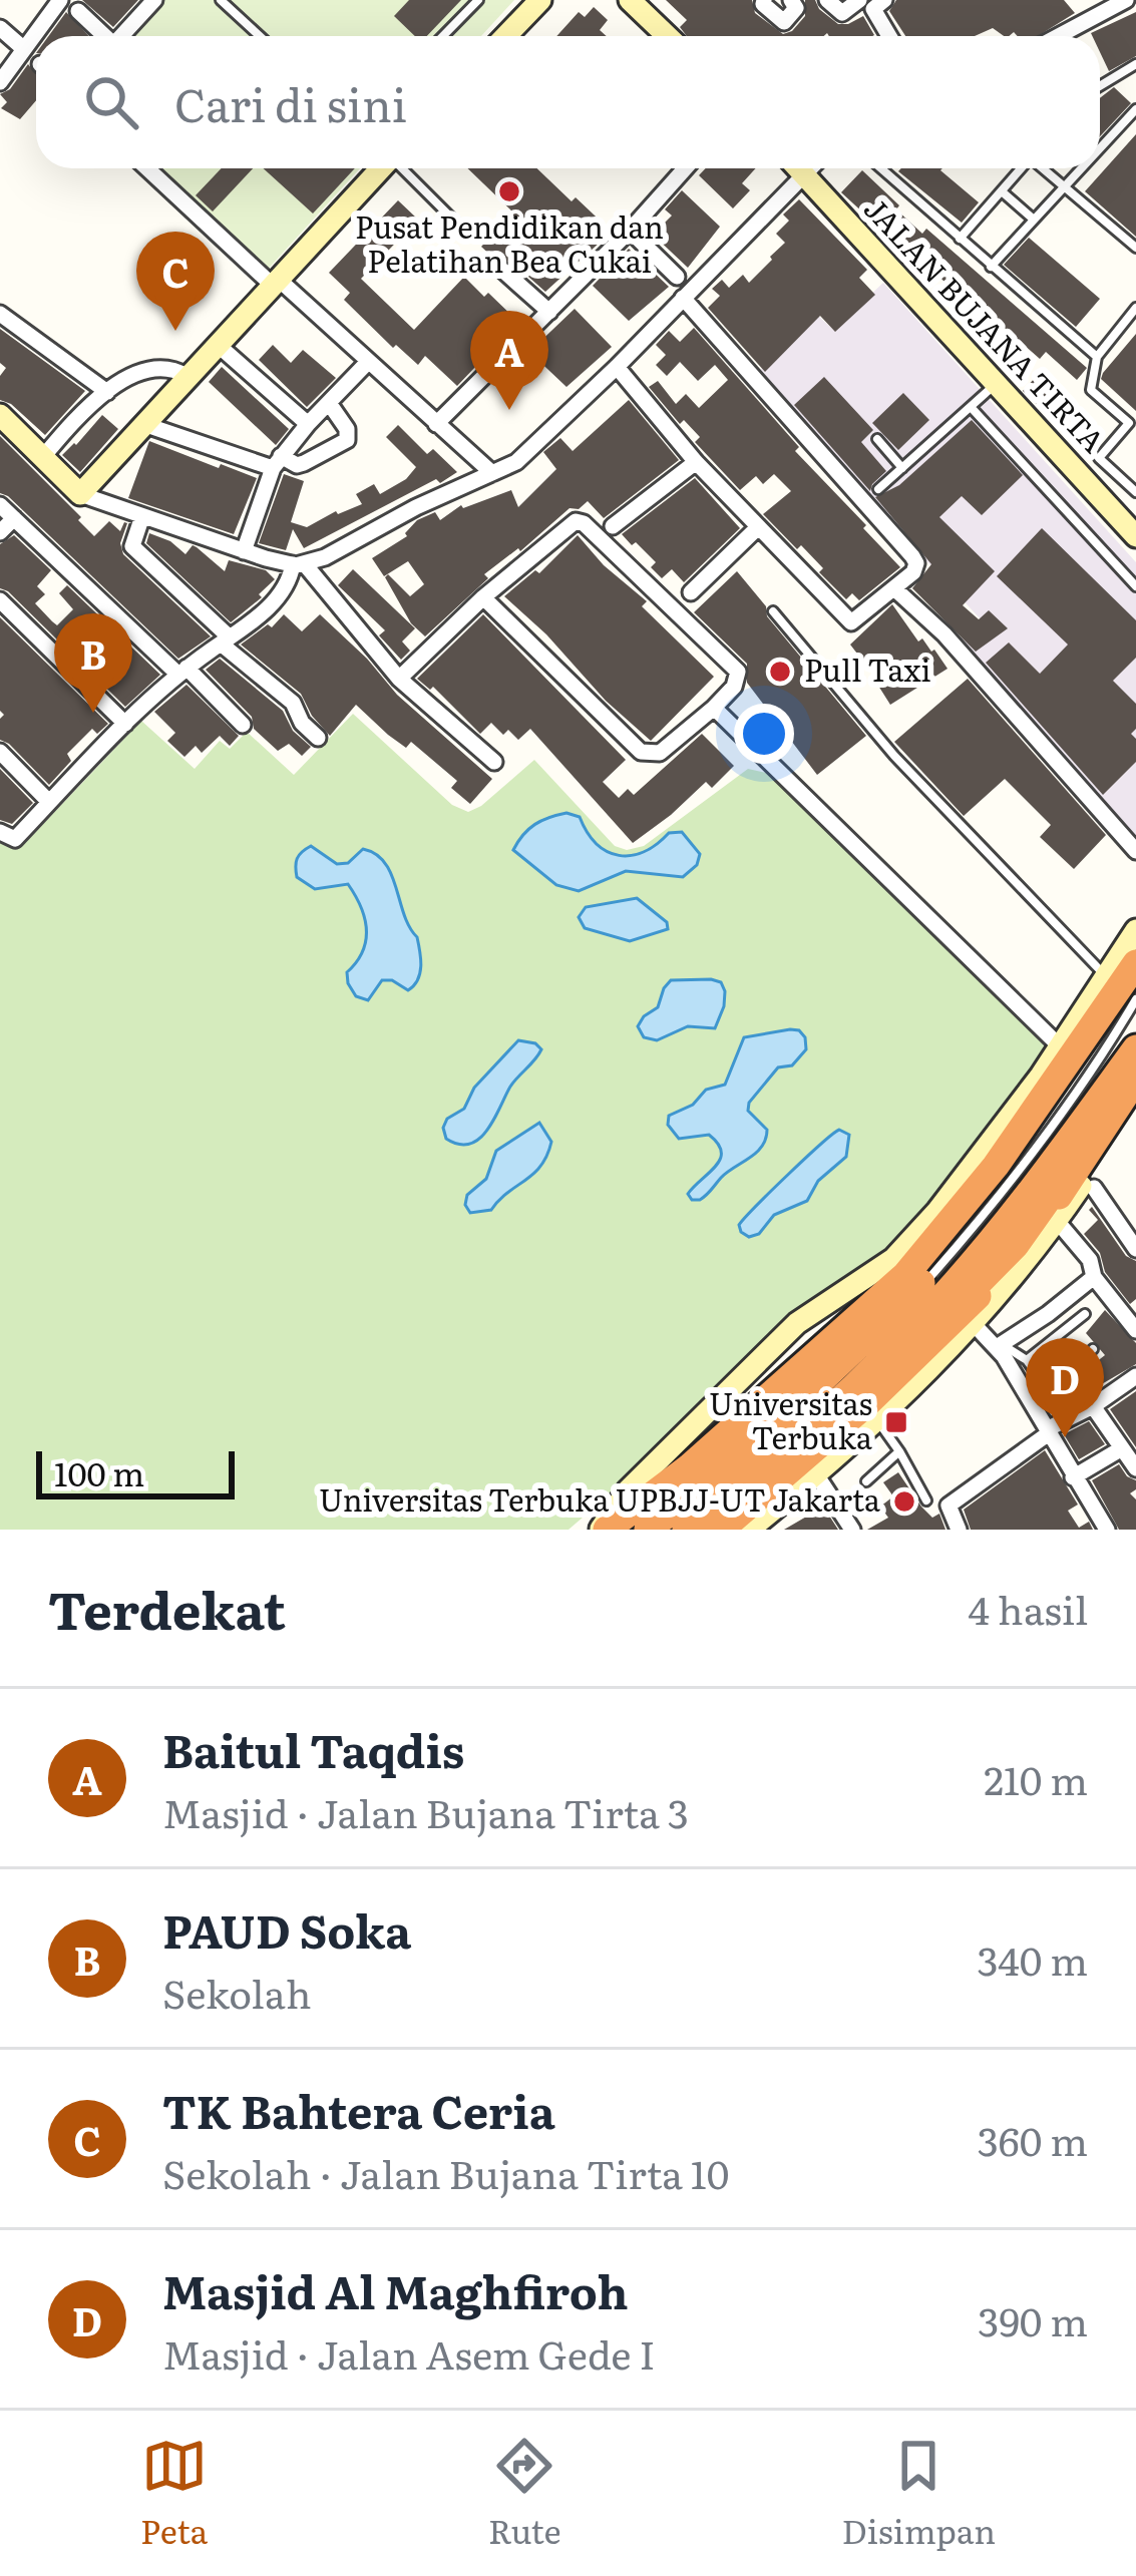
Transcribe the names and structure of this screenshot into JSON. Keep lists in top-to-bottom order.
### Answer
{
  "streets": {
    "main road": ["JALAN BUJANA TIRTA"]
  },
  "places": {
    "other": ["Pusat Pendidikan dan Pelatihan Bea Cukai", "Pull Taxi", "Universitas Terbuka UPBJJ-UT Jakarta"],
    "transit": ["Universitas Terbuka"]
  },
  "scale_bar": "100 m",
  "page": {
    "search": "Cari di sini",
    "pins": [
      "C",
      "A",
      "B",
      "D"
    ],
    "scale": "100 m",
    "heading": ["Terdekat", "4 hasil"],
    "list": [
      {
        "mark": "A",
        "name": "Baitul Taqdis",
        "note": "Masjid · Jalan Bujana Tirta 3",
        "value": "210 m"
      },
      {
        "mark": "B",
        "name": "PAUD Soka",
        "note": "Sekolah",
        "value": "340 m"
      },
      {
        "mark": "C",
        "name": "TK Bahtera Ceria",
        "note": "Sekolah · Jalan Bujana Tirta 10",
        "value": "360 m"
      },
      {
        "mark": "D",
        "name": "Masjid Al Maghfiroh",
        "note": "Masjid · Jalan Asem Gede I",
        "value": "390 m"
      }
    ],
    "nav": ["Peta", "Rute", "Disimpan"]
  }
}
